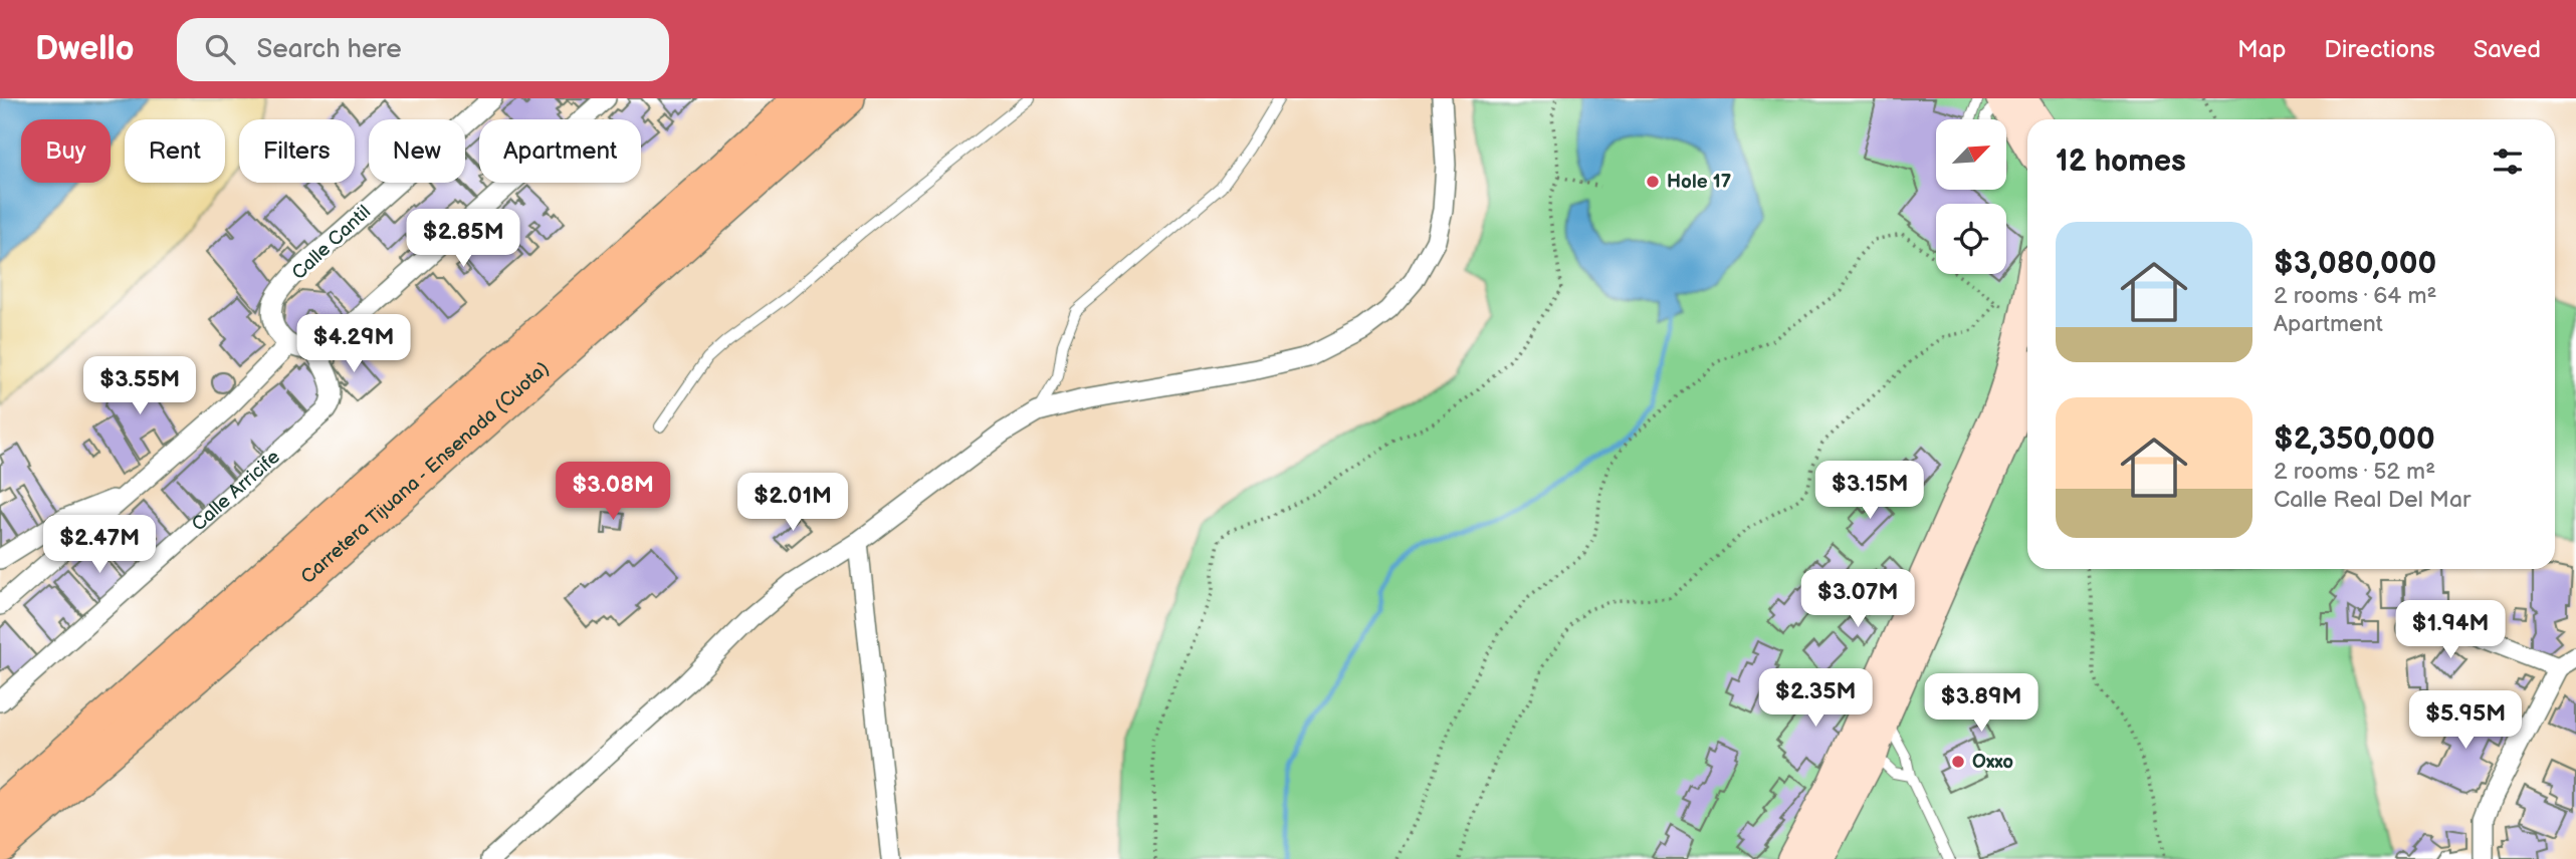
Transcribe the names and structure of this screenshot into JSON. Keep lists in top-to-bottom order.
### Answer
{
  "streets": {
    "highway": ["Carretera Tijuana - Ensenada (Cuota)"],
    "street": ["Calle Cantil", "Calle Arricife"]
  },
  "places": ["Hole 17", "Oxxo"],
  "north": "top right",
  "page": {
    "header": "Dwello",
    "search": "Search here",
    "nav": ["Map", "Directions", "Saved"],
    "chip": [
      "Buy",
      "Rent",
      "Filters",
      "New",
      "Apartment"
    ],
    "heading": "12 homes",
    "list": [
      {
        "name": "$3,080,000",
        "note": "2 rooms · 64 m² · Apartment"
      },
      {
        "name": "$2,350,000",
        "note": "2 rooms · 52 m² · Calle Real Del Mar"
      }
    ],
    "price": [
      "$2.85M",
      "$4.29M",
      "$3.55M",
      "$3.15M",
      "$3.08M",
      "$2.01M",
      "$2.47M",
      "$3.07M",
      "$1.94M",
      "$2.35M",
      "$3.89M",
      "$5.95M"
    ]
  }
}
